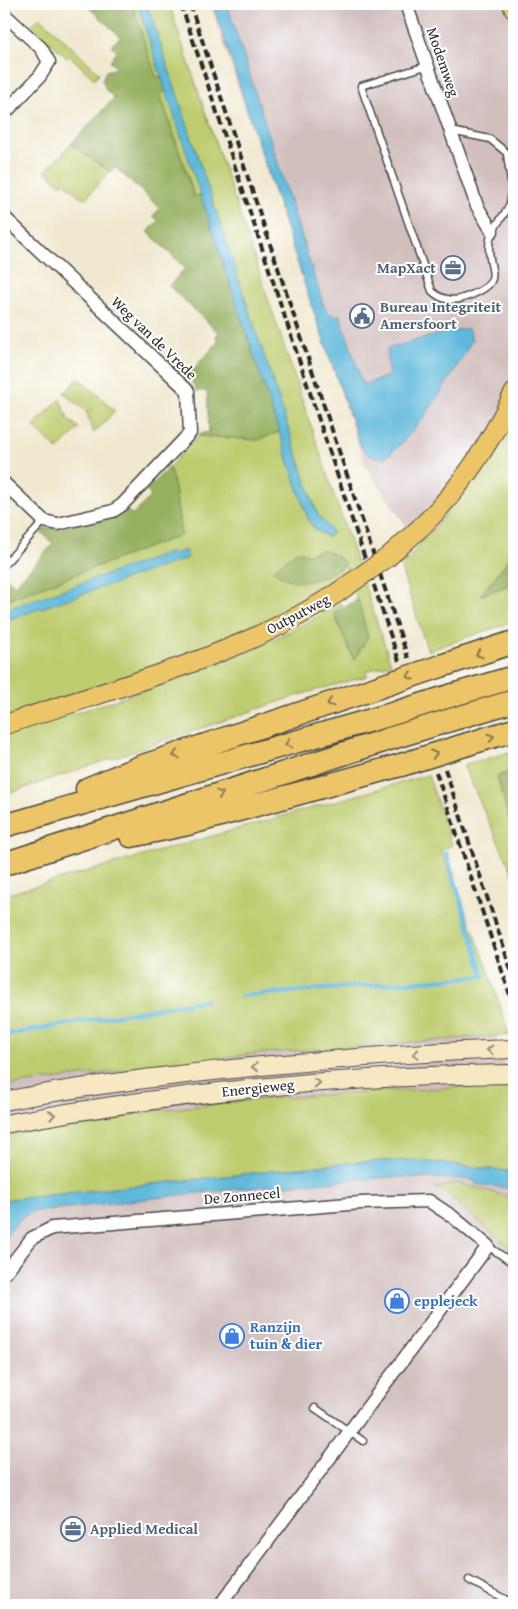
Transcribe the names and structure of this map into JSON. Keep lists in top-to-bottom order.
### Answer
{
  "streets": {
    "main road": ["Outputweg", "Energieweg"],
    "street": ["Modemweg", "Weg van de Vrede", "De Zonnecel"]
  },
  "places": {
    "office": ["MapXact", "Applied Medical"],
    "public building": ["Bureau Integriteit Amersfoort"],
    "shop": ["epplejeck", "Ranzijn tuin & dier"]
  }
}
